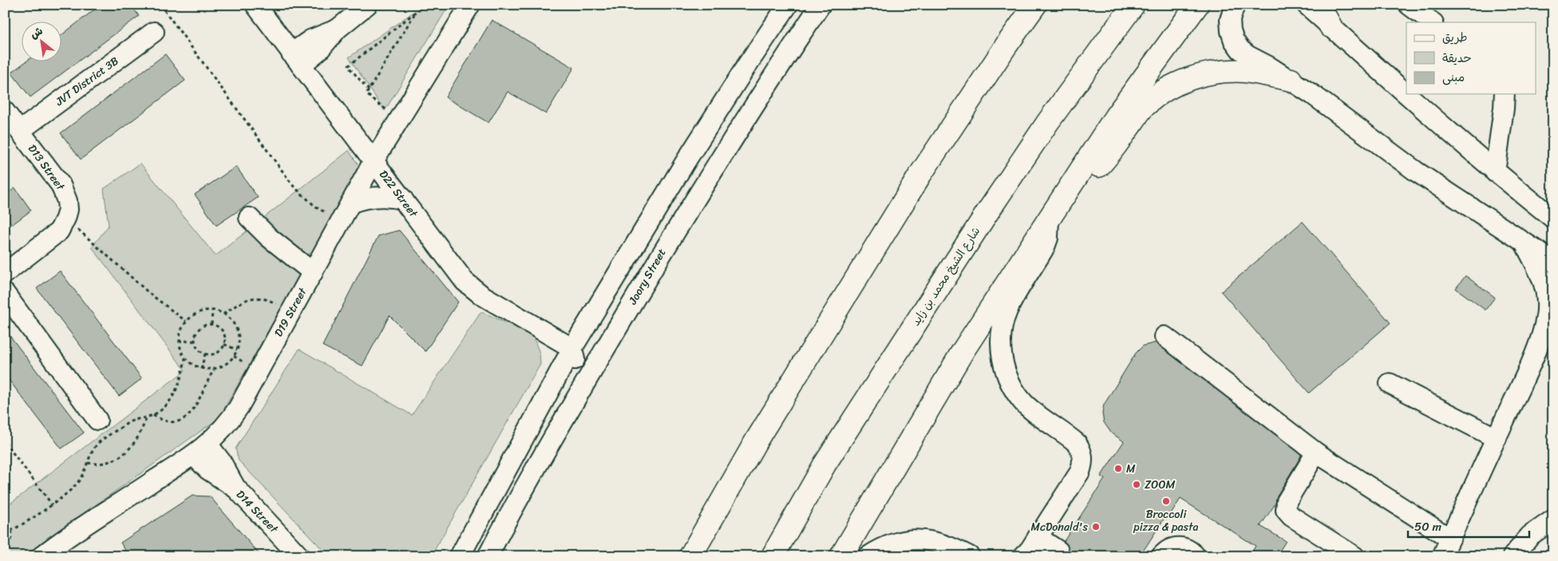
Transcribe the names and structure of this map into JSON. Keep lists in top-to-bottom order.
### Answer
{
  "streets": {
    "highway": ["شارع الشيخ محمد بن زايد"],
    "street": [
      "JVT District 3B",
      "D13 Street",
      "D22 Street",
      "Joory Street",
      "D19 Street",
      "D14 Street"
    ]
  },
  "crossings": [
    ["JVT District 3B", "D13 Street"],
    ["D22 Street", "D19 Street"],
    ["D19 Street", "D14 Street"]
  ],
  "places": [
    "M",
    "ZOOM",
    "Broccoli pizza & pasta",
    "McDonald's"
  ],
  "legend": ["طريق", "حديقة", "مبنى"],
  "scale_bar": "50 m",
  "north": "top left"
}
